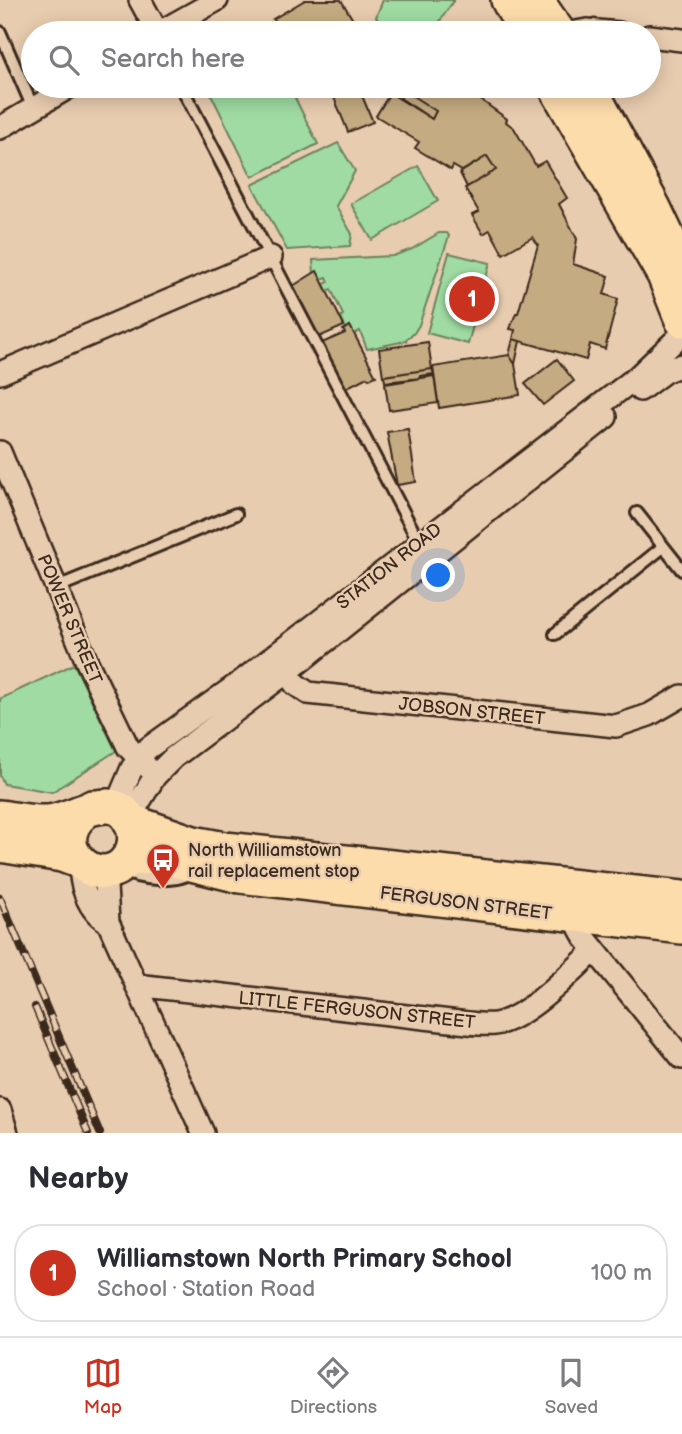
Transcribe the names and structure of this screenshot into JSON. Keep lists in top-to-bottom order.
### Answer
{
  "streets": {
    "main road": ["FERGUSON STREET"],
    "street": [
      "STATION ROAD",
      "POWER STREET",
      "JOBSON STREET",
      "LITTLE FERGUSON STREET"
    ]
  },
  "crossings": [
    ["STATION ROAD", "POWER STREET"],
    ["STATION ROAD", "JOBSON STREET"],
    ["STATION ROAD", "FERGUSON STREET"]
  ],
  "places": {
    "bus stop": ["North Williamstown rail replacement stop"]
  },
  "page": {
    "search": "Search here",
    "pins": "1",
    "heading": "Nearby",
    "list": [
      {
        "mark": "1",
        "name": "Williamstown North Primary School",
        "note": "School · Station Road",
        "value": "100 m"
      }
    ],
    "nav": ["Map", "Directions", "Saved"]
  }
}
